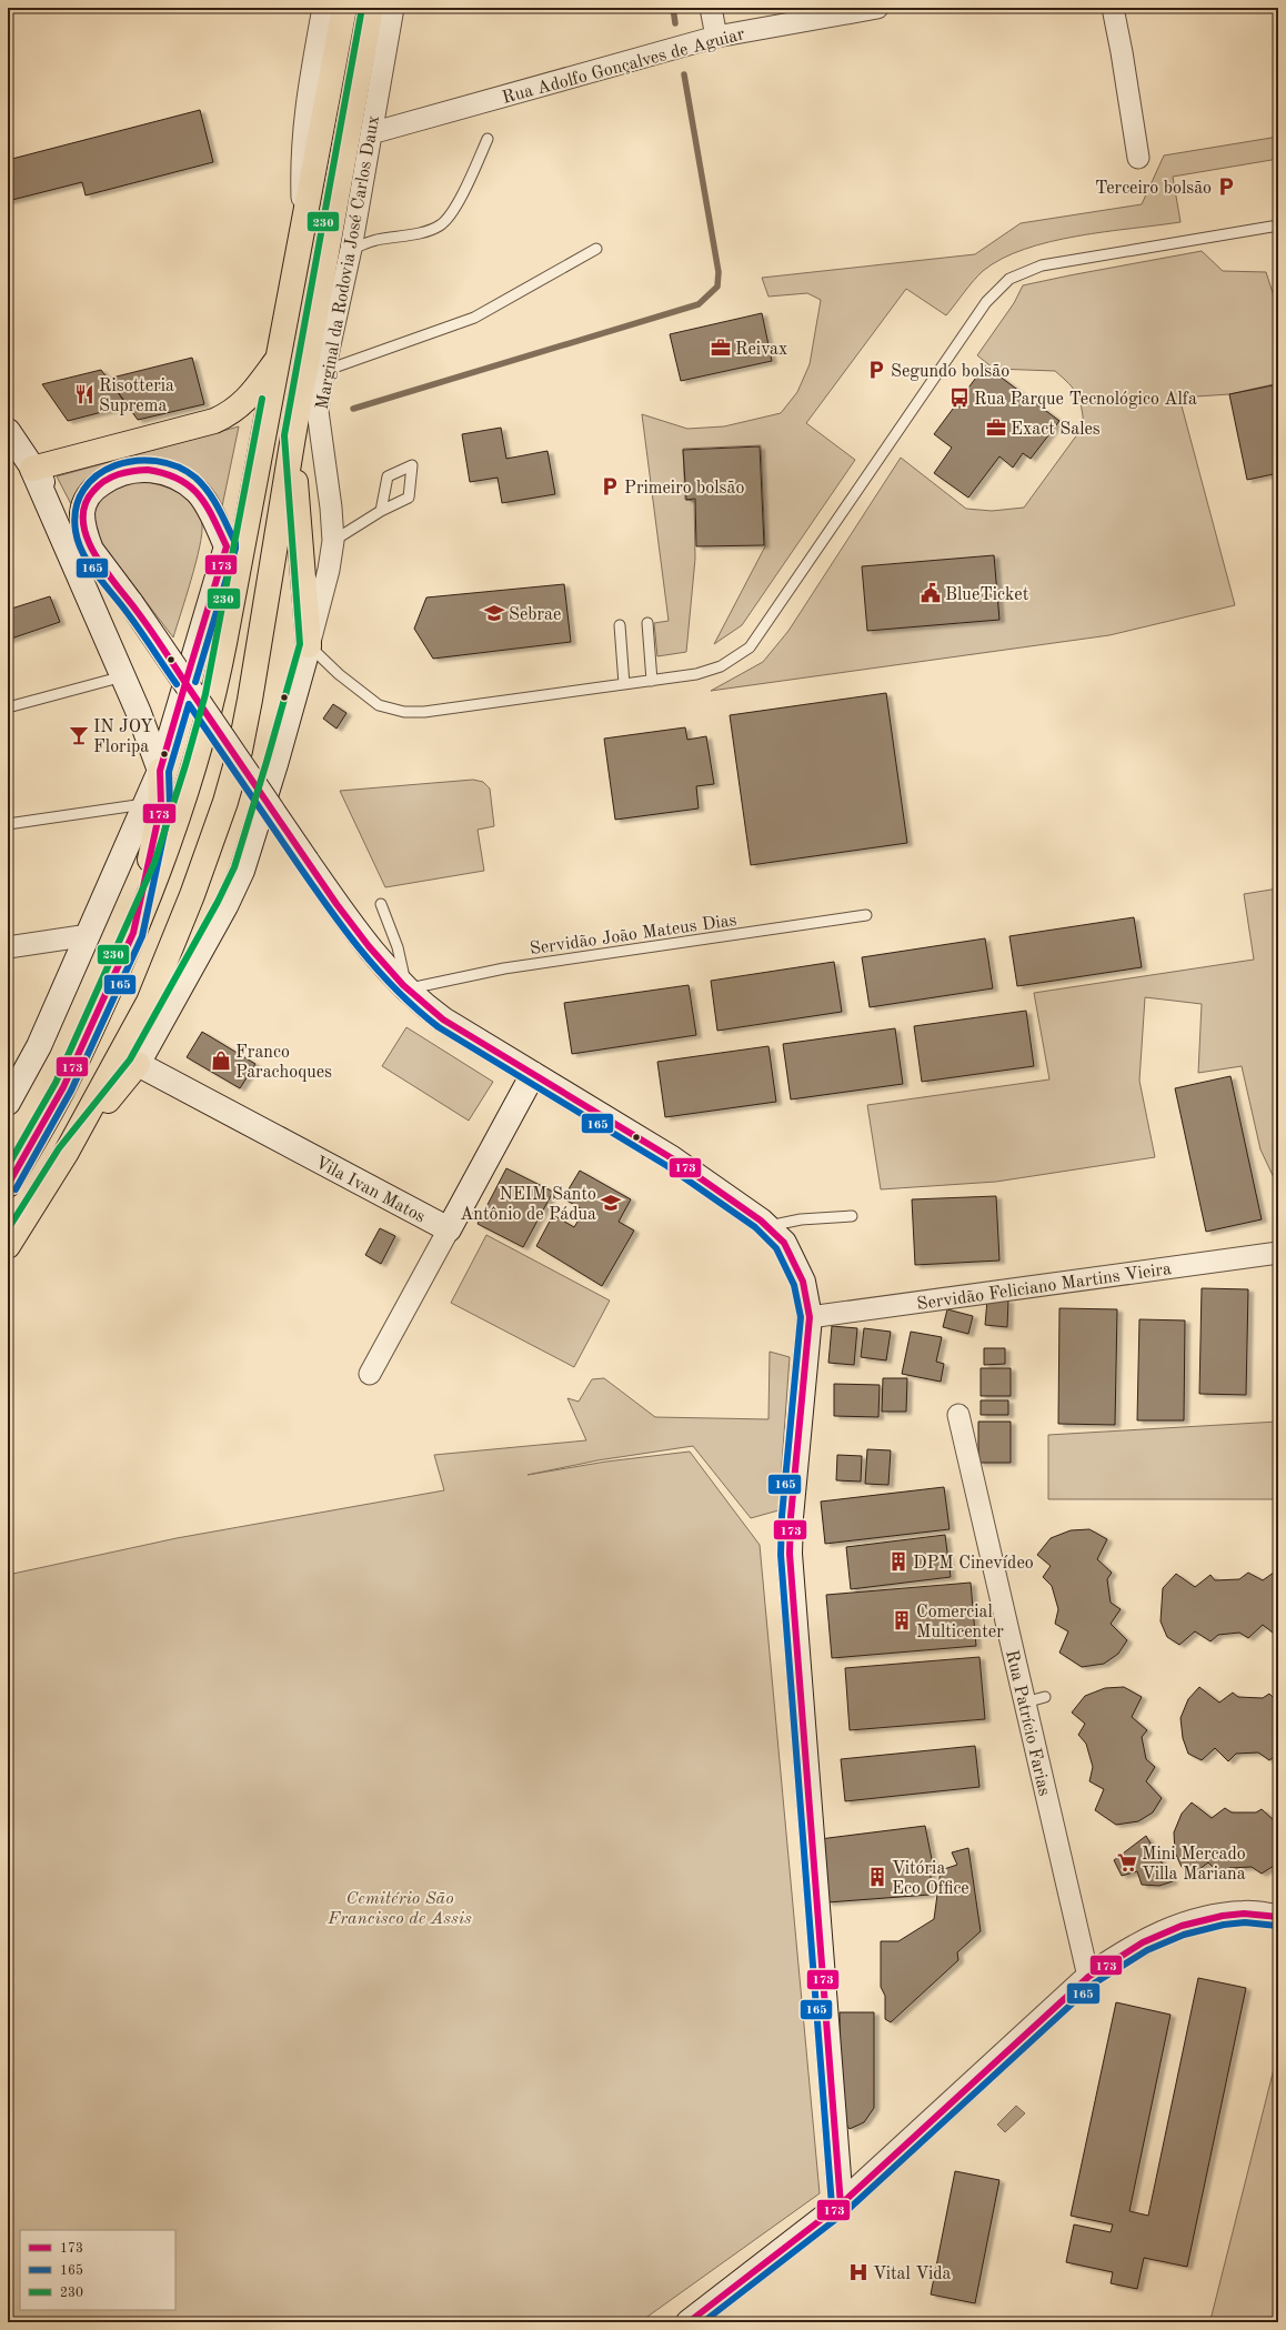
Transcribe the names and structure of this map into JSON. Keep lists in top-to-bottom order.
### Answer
{
  "streets": {
    "main road": ["Marginal da Rodovia José Carlos Daux", "Vila Ivan Matos"],
    "street": ["Rua Adolfo Gonçalves de Aguiar", "Servidão Feliciano Martins Vieira", "Rua Patrício Farias"],
    "lane": ["Servidão João Mateus Dias"]
  },
  "crossings": [
    ["Rua Adolfo Gonçalves de Aguiar", "Marginal da Rodovia José Carlos Daux"],
    ["Marginal da Rodovia José Carlos Daux", "Vila Ivan Matos"]
  ],
  "parks": ["Cemitério São Francisco de Assis"],
  "places": {
    "parking": ["Terceiro bolsão", "Segundo bolsão", "Primeiro bolsão"],
    "office": ["Reivax", "Exact Sales"],
    "restaurant": ["Risotteria Suprema"],
    "bus stop": ["Rua Parque Tecnológico Alfa"],
    "public building": ["BlueTicket"],
    "school or university": ["Sebrae", "NEIM Santo Antônio de Pádua"],
    "bar": ["IN JOY Floripa"],
    "shop": ["Franco Parachoques"],
    "building": ["DPM Cinevídeo", "Comercial Multicenter", "Vitória Eco Office"],
    "supermarket": ["Mini Mercado Villa Mariana"],
    "hospital": ["Vital Vida"]
  },
  "lines": ["transit line 230", "transit line 165", "transit line 173"],
  "legend": ["173", "165", "230"]
}
